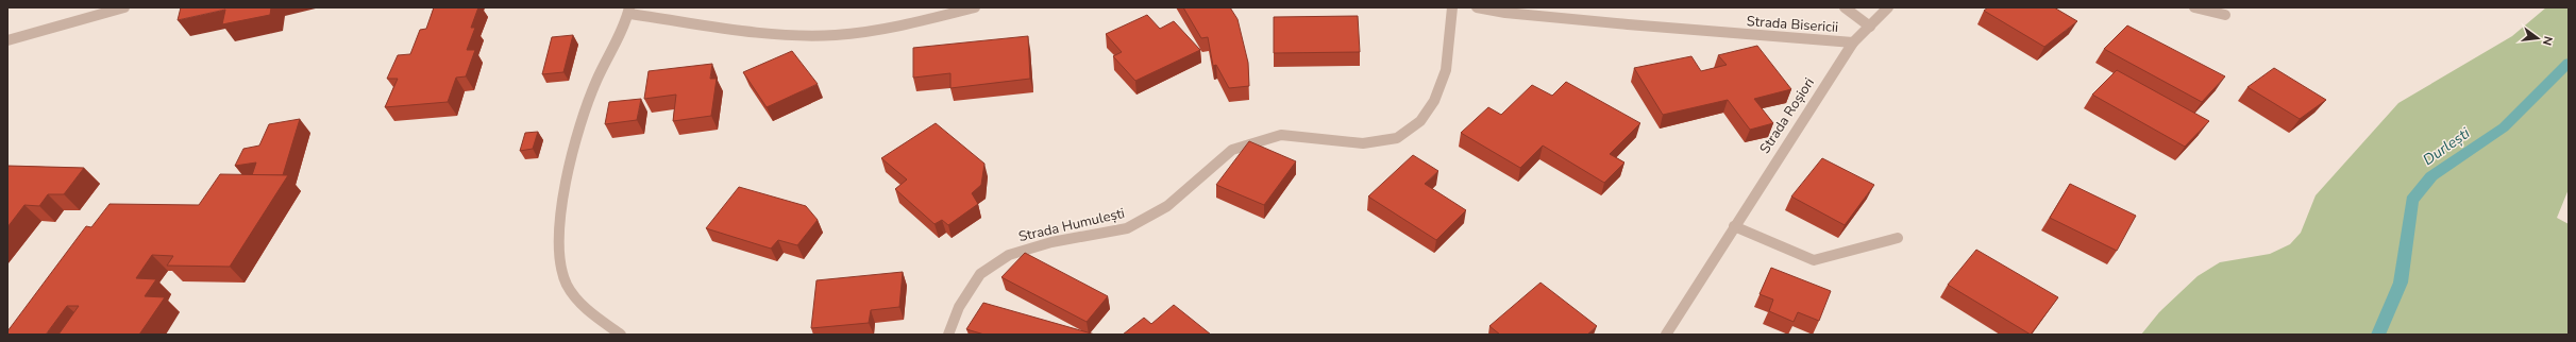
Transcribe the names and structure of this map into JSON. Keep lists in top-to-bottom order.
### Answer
{
  "streets": {
    "street": ["Strada Bisericii", "Strada Roșiori", "Strada Humulești"]
  },
  "crossings": [
    ["Strada Bisericii", "Strada Roșiori"]
  ],
  "water": ["Durlești"],
  "north": "right"
}
